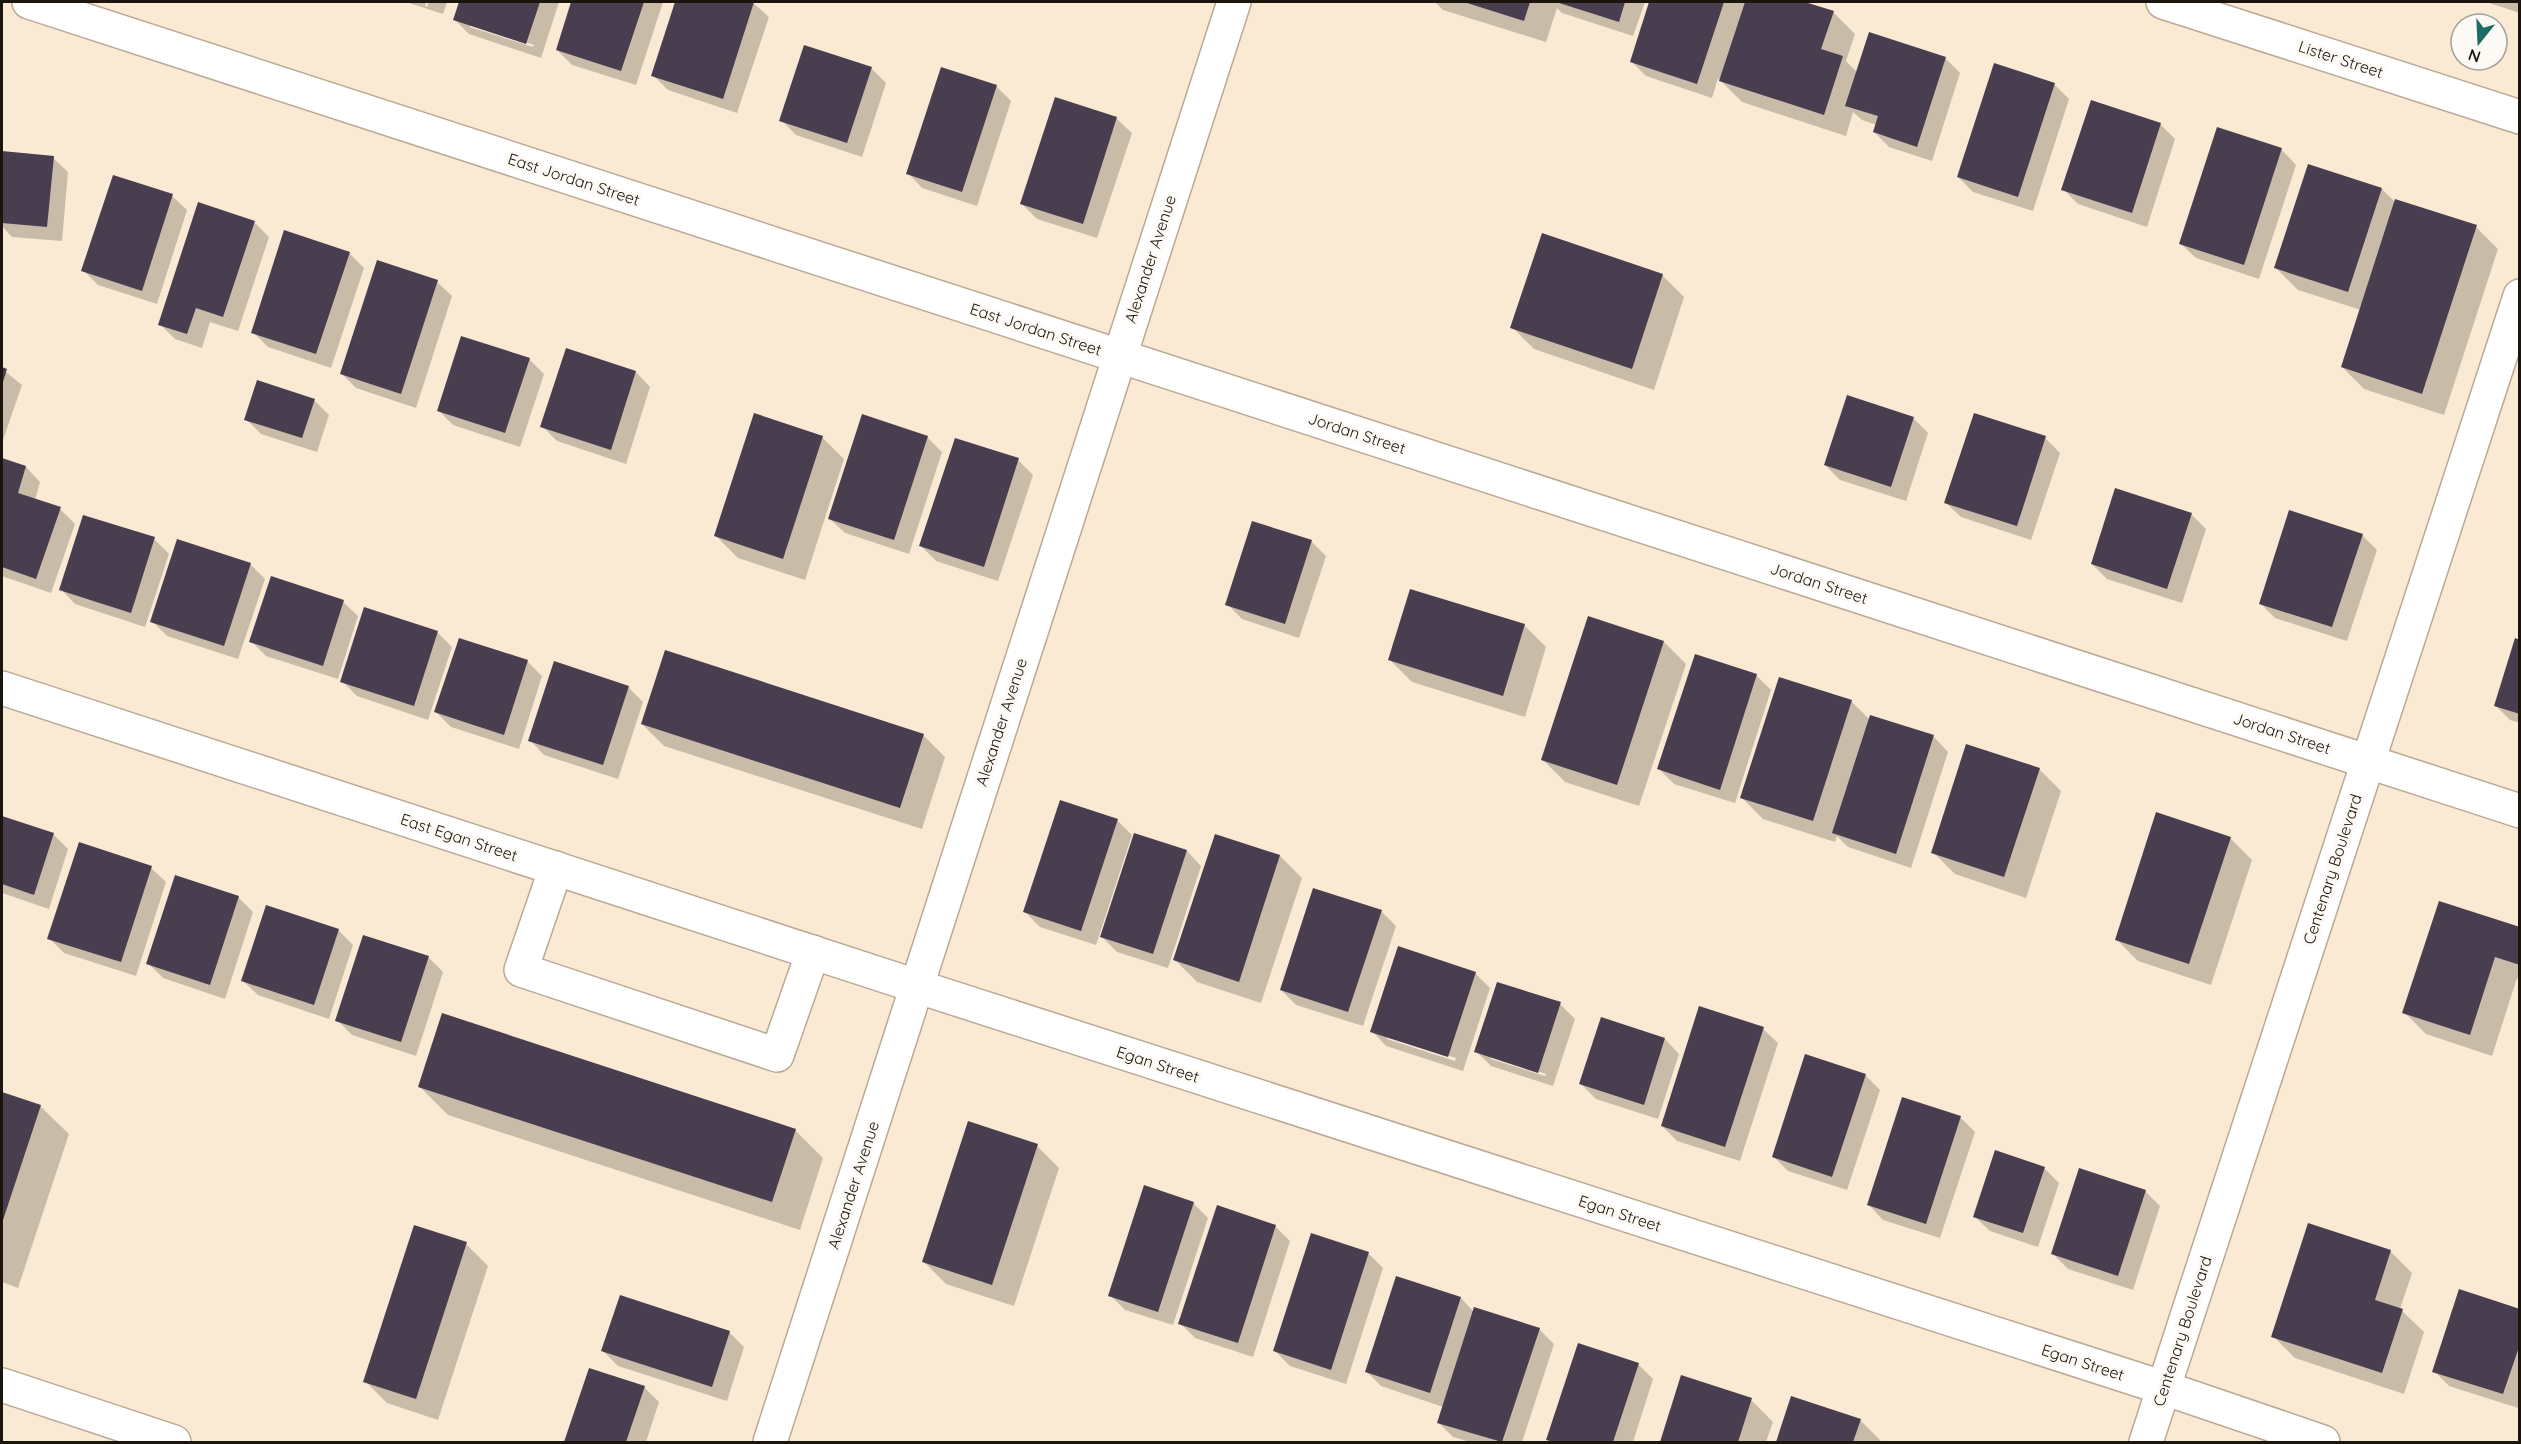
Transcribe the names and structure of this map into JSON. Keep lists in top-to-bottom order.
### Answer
{
  "streets": {
    "street": [
      "Lister Street",
      "East Jordan Street",
      "Alexander Avenue",
      "Jordan Street",
      "East Egan Street",
      "Centenary Boulevard",
      "Egan Street"
    ]
  },
  "crossings": [
    ["East Jordan Street", "Alexander Avenue"],
    ["East Jordan Street", "Jordan Street"],
    ["Alexander Avenue", "Jordan Street"],
    ["Alexander Avenue", "East Egan Street"],
    ["Alexander Avenue", "Egan Street"],
    ["Jordan Street", "Centenary Boulevard"],
    ["East Egan Street", "Egan Street"],
    ["Centenary Boulevard", "Egan Street"]
  ],
  "north": "bottom"
}
